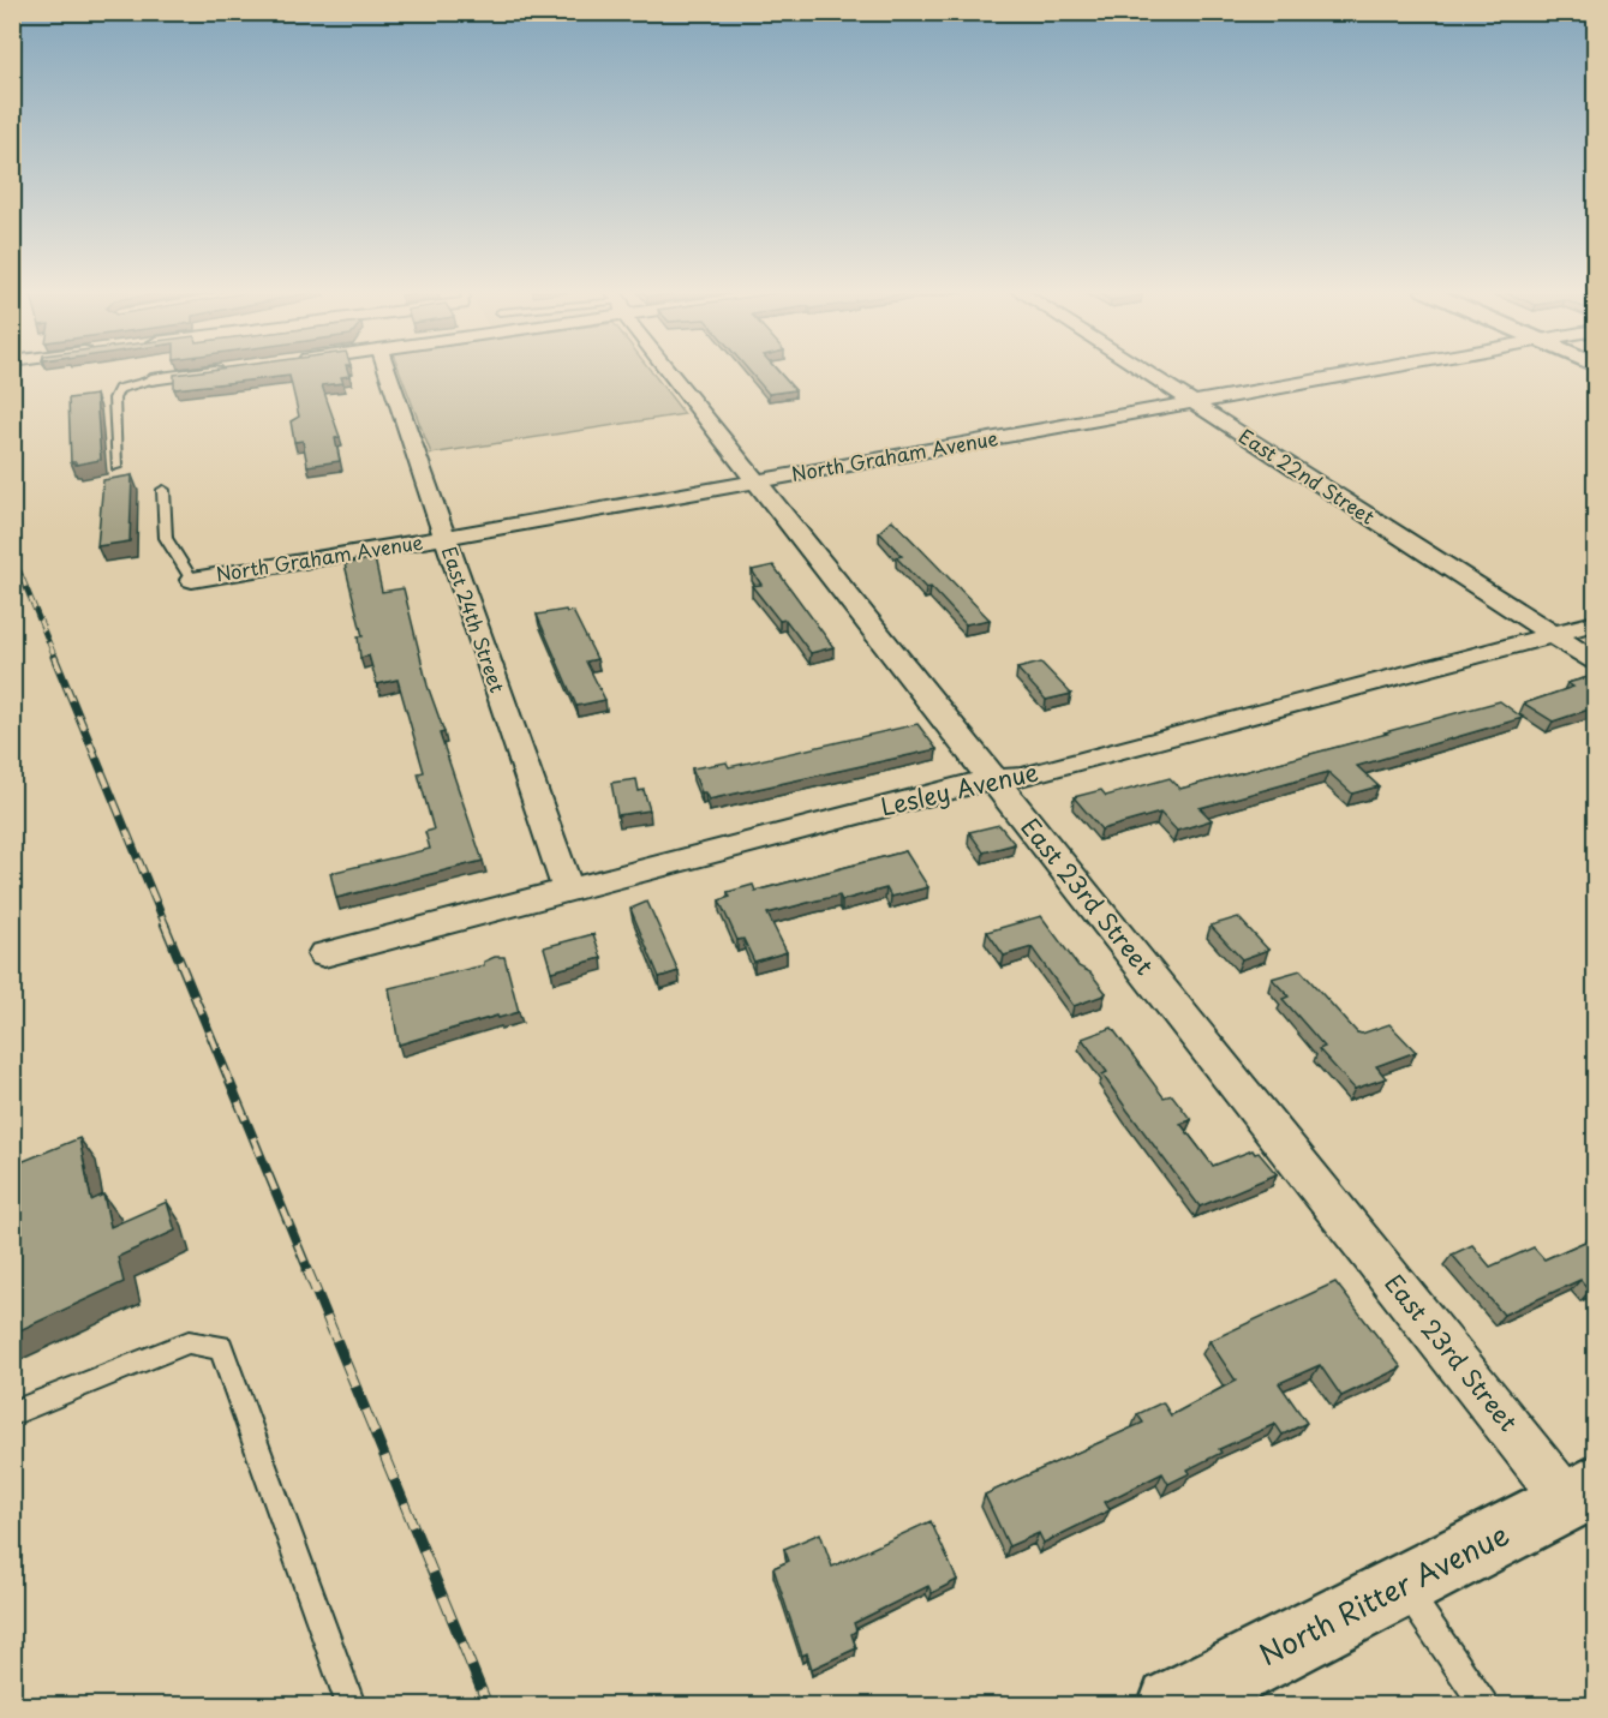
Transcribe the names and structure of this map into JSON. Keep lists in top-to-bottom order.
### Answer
{
  "streets": {
    "main road": ["North Ritter Avenue"],
    "street": [
      "North Graham Avenue",
      "East 22nd Street",
      "East 24th Street",
      "Lesley Avenue",
      "East 23rd Street"
    ]
  },
  "crossings": [
    ["North Graham Avenue", "East 22nd Street"],
    ["North Graham Avenue", "East 24th Street"],
    ["North Graham Avenue", "East 23rd Street"],
    ["East 22nd Street", "Lesley Avenue"],
    ["East 24th Street", "Lesley Avenue"],
    ["Lesley Avenue", "East 23rd Street"],
    ["East 23rd Street", "North Ritter Avenue"]
  ]
}
